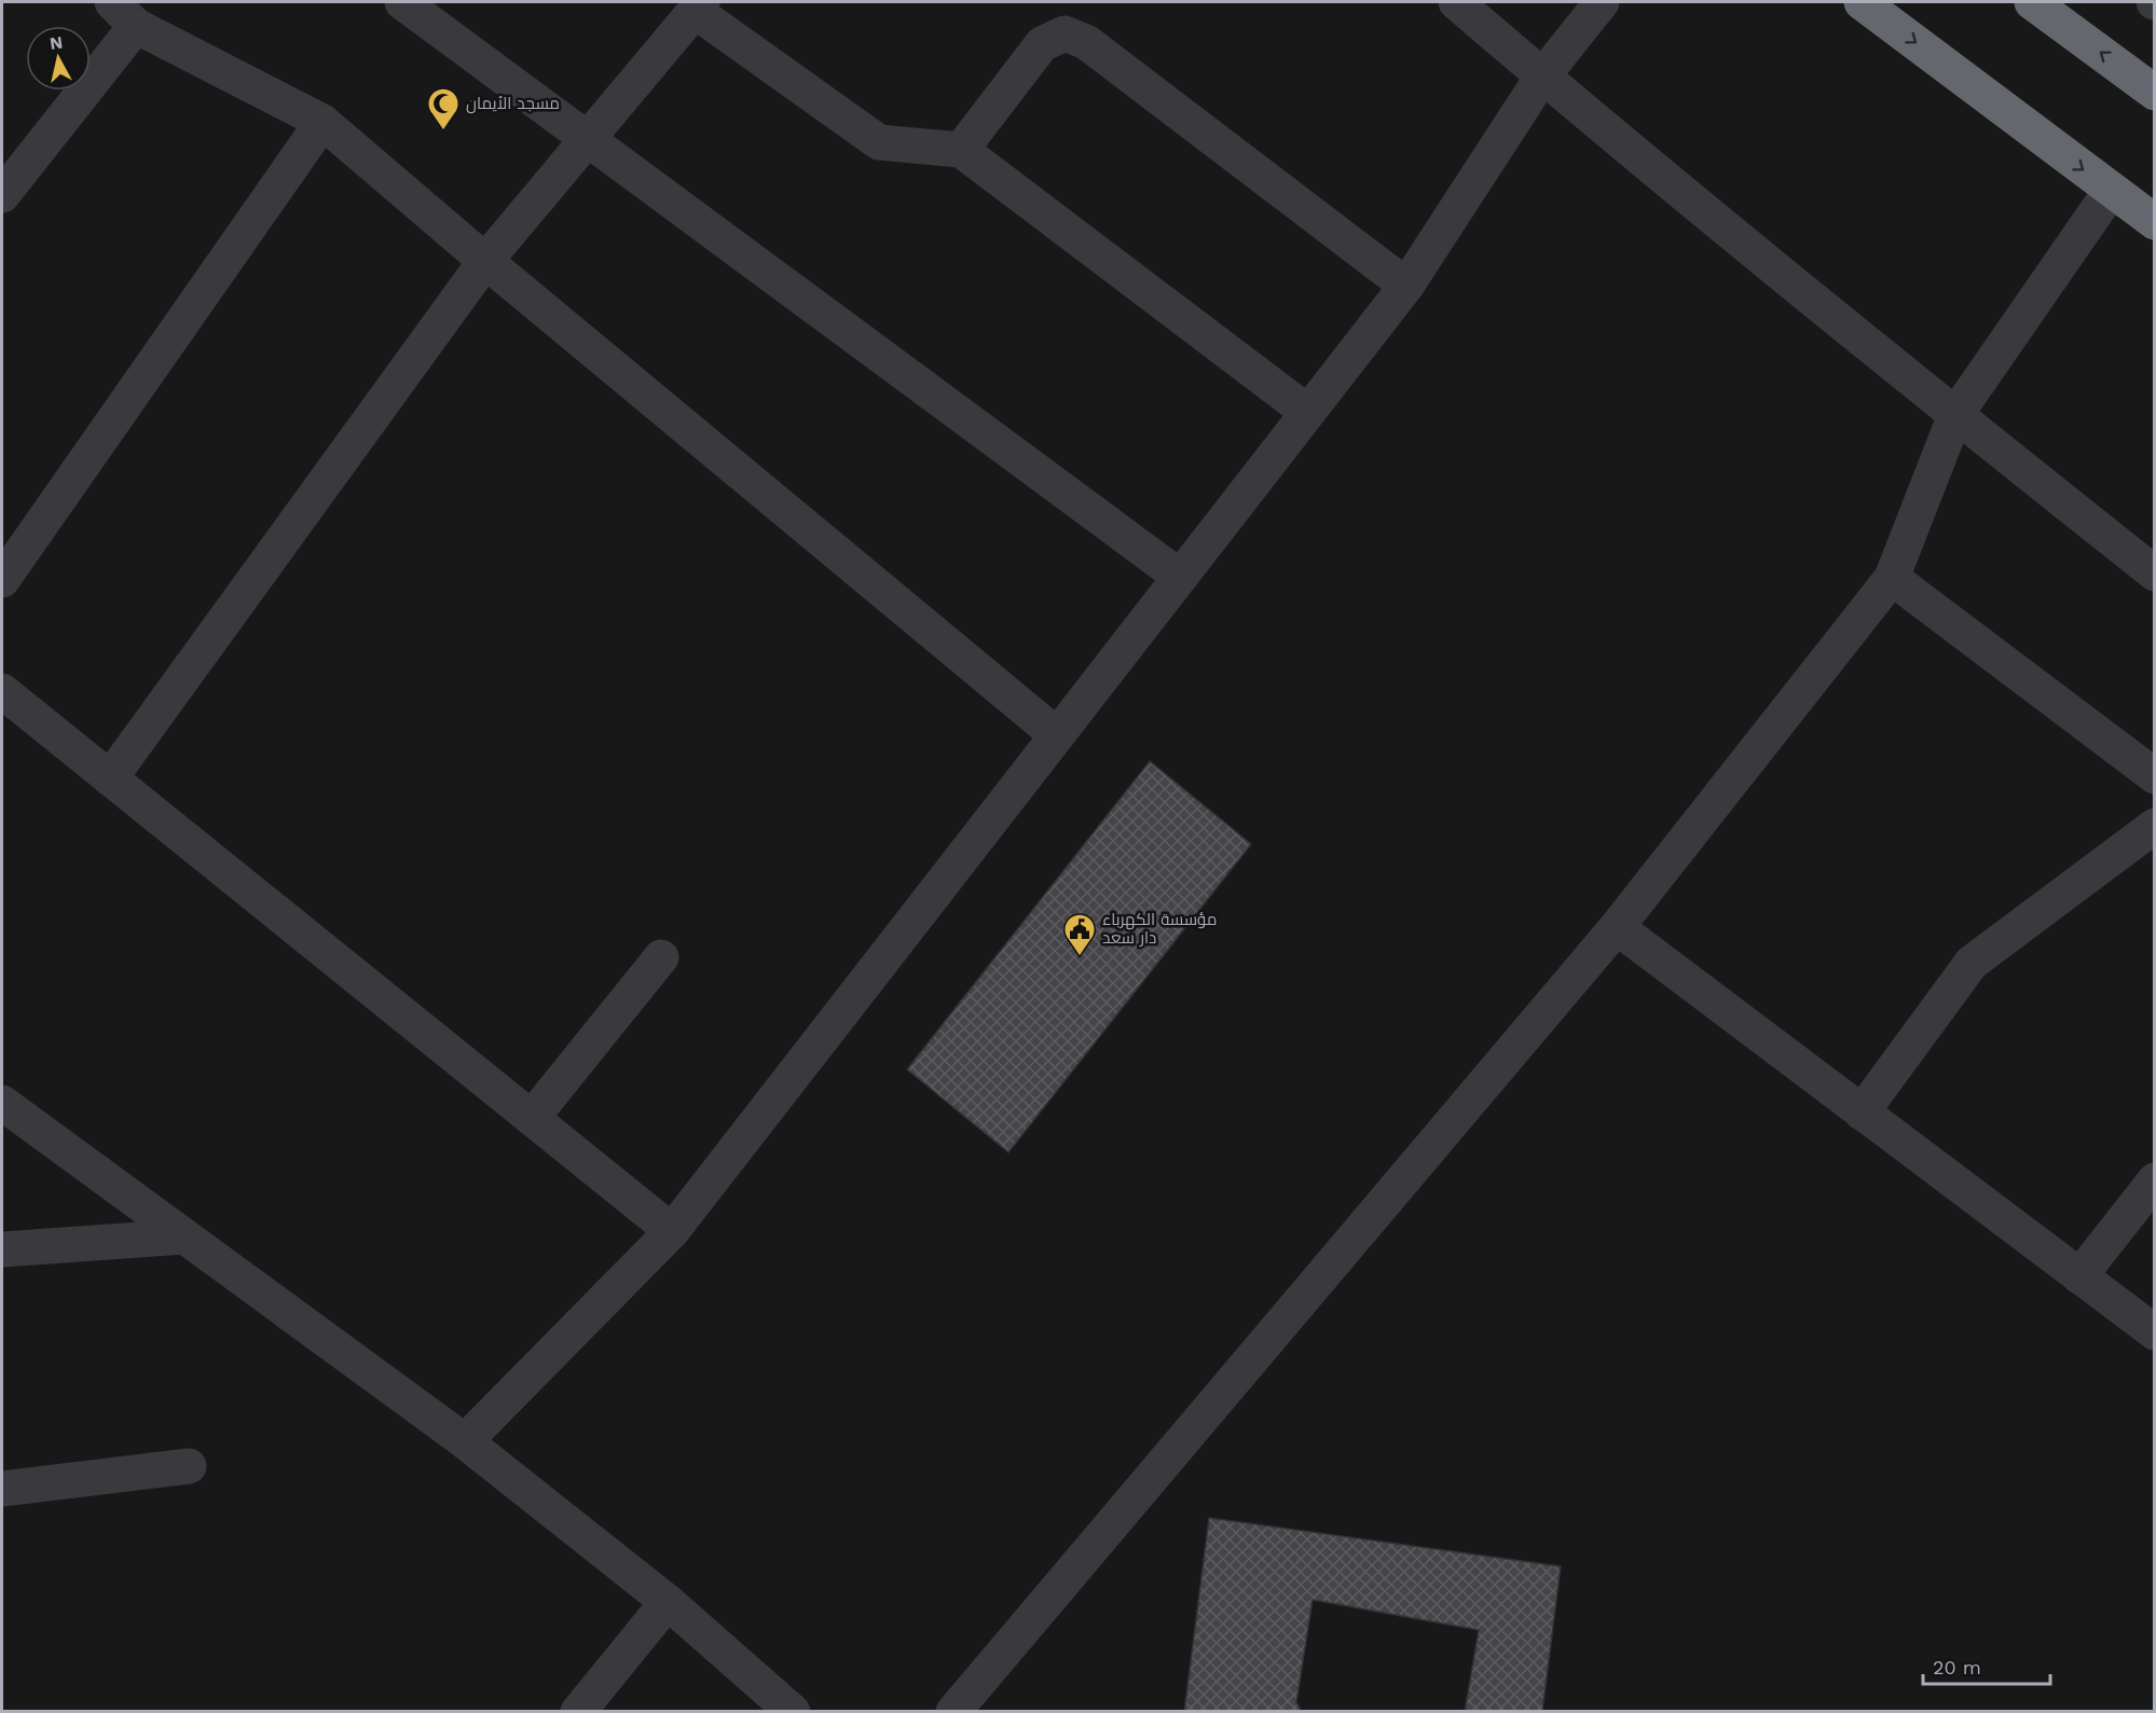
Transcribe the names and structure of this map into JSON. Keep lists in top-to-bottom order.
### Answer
{
  "places": {
    "mosque": ["مسجد الأيمان"],
    "public building": ["مؤسسة الكهرباء دار سعد"]
  },
  "scale_bar": "20 m",
  "north": "top"
}
